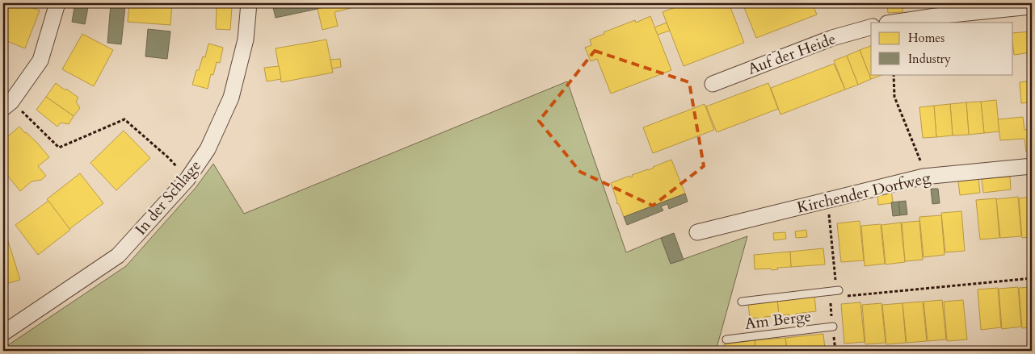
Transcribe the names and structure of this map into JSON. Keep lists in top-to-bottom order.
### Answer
{
  "streets": {
    "street": ["Auf der Heide", "Kirchender Dorfweg", "In der Schlage"],
    "lane": ["Am Berge"]
  },
  "legend": ["Homes", "Industry"]
}
